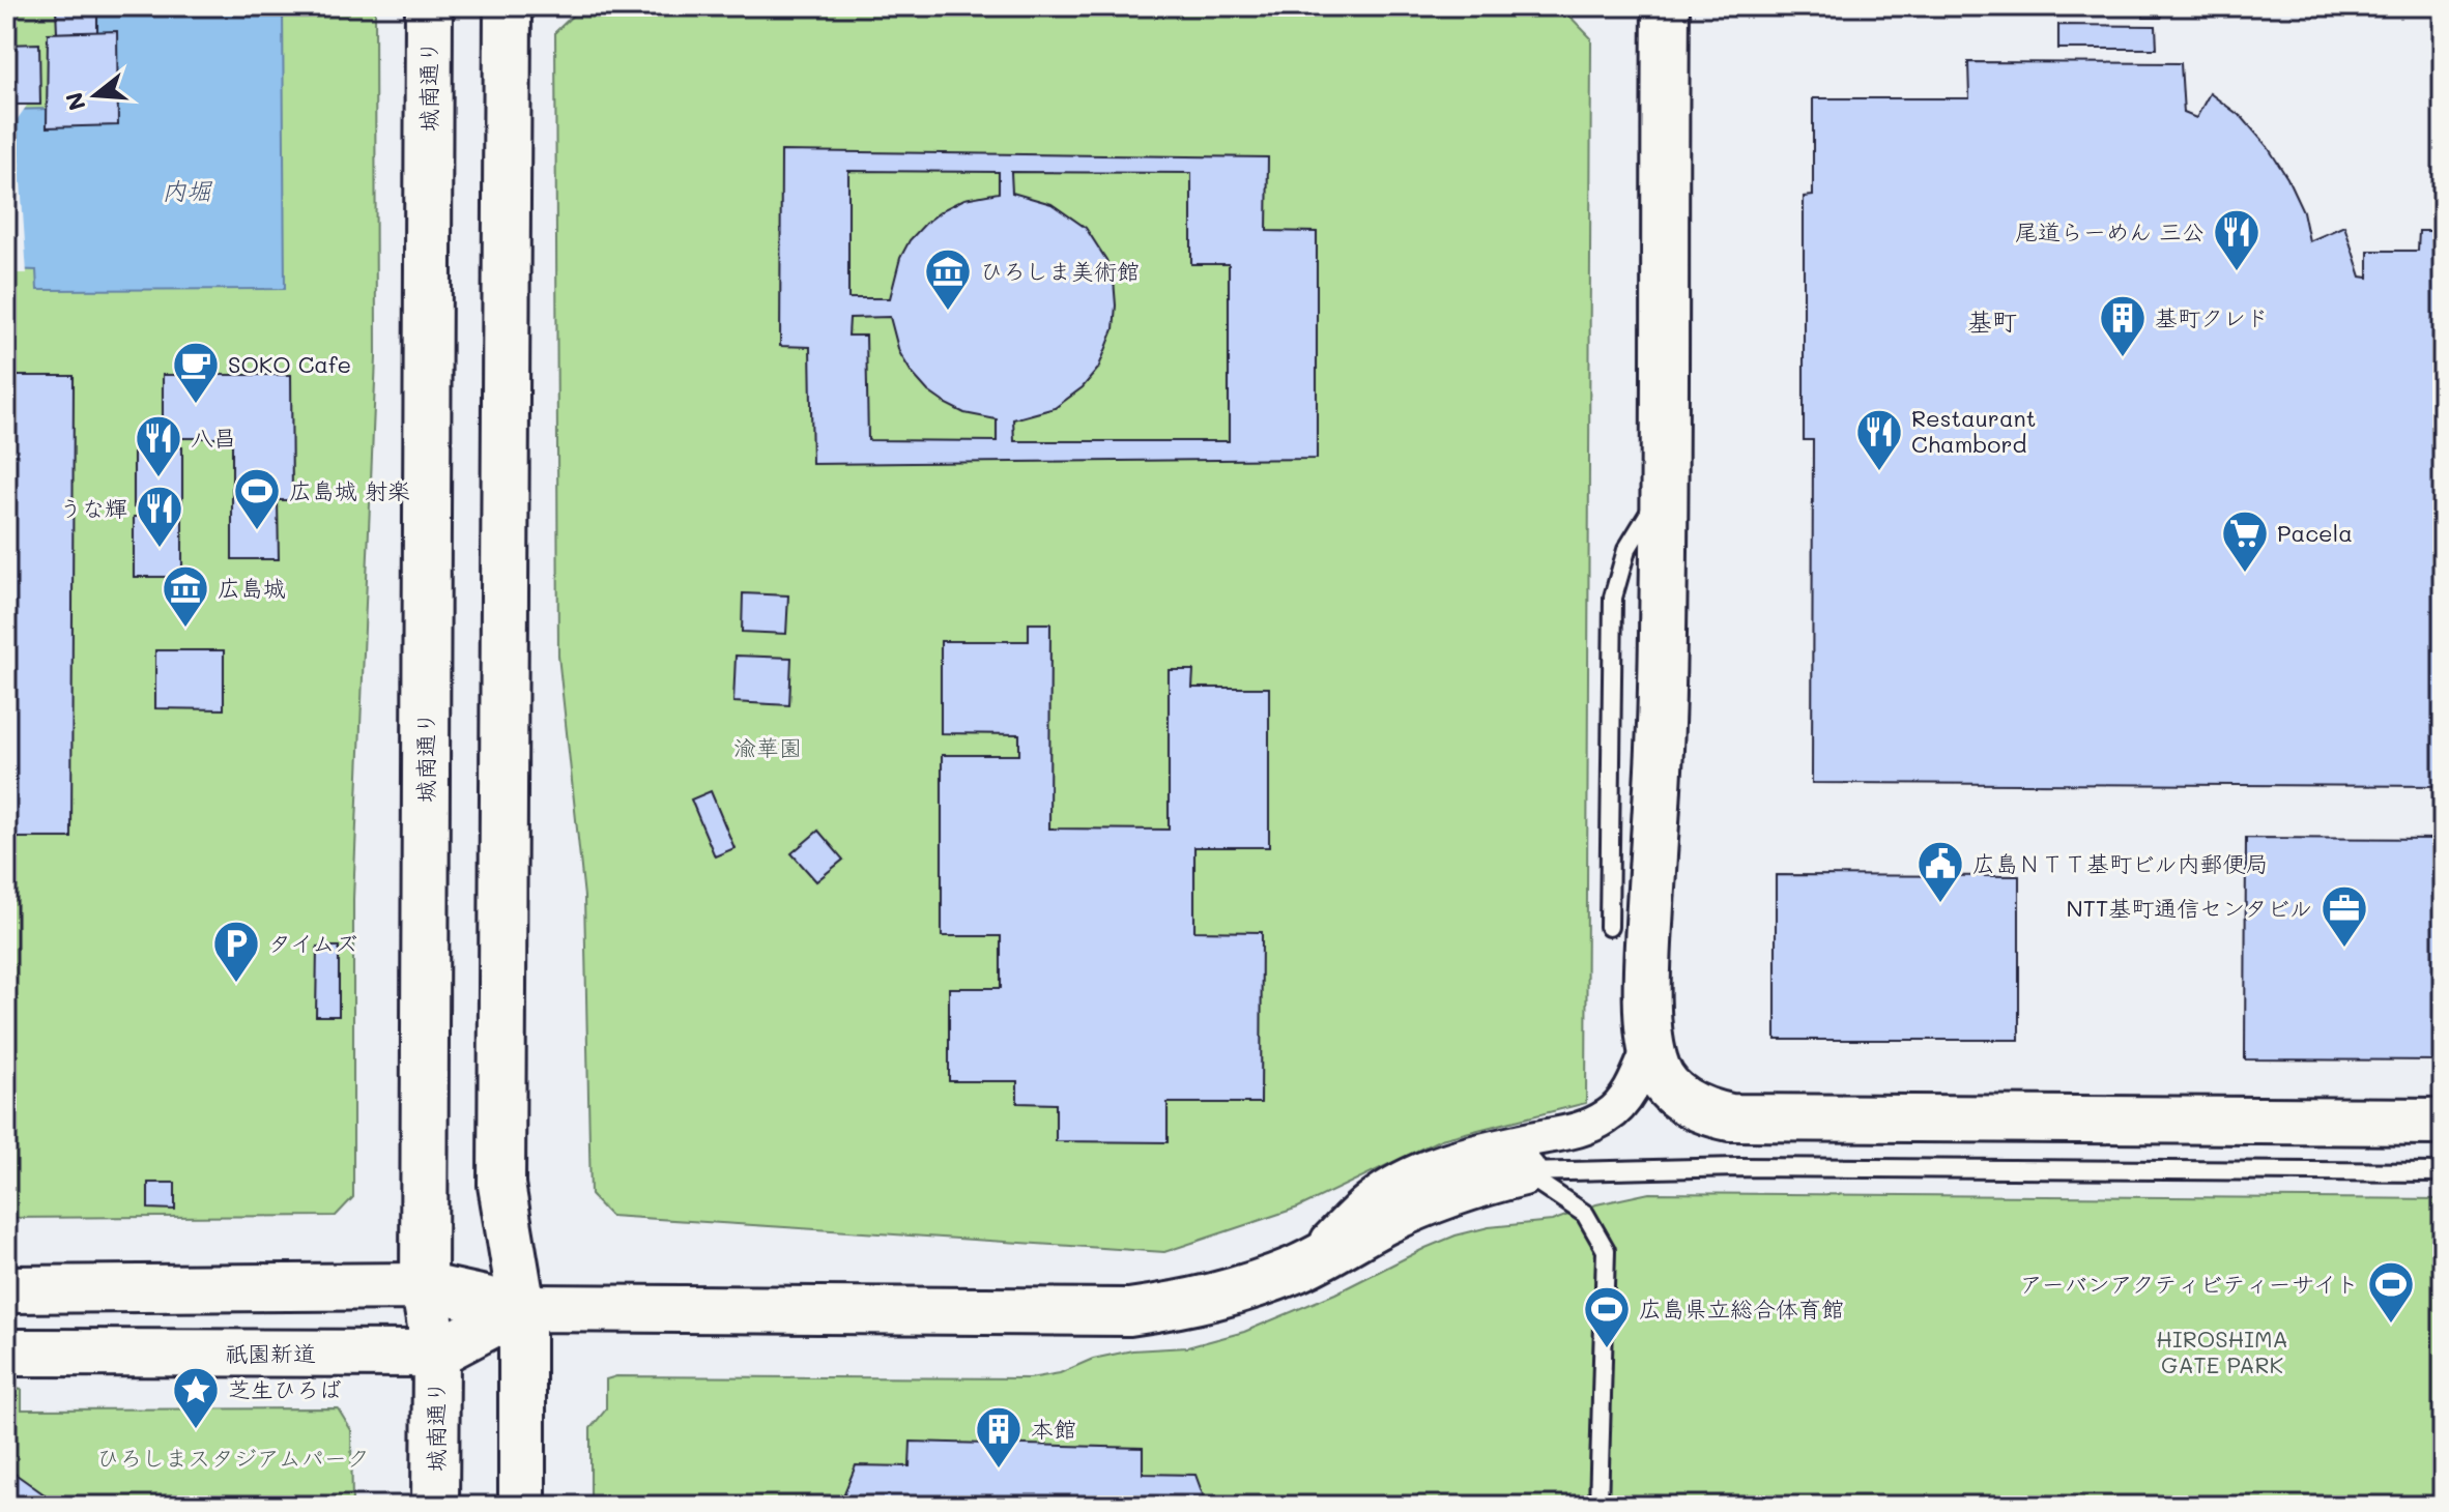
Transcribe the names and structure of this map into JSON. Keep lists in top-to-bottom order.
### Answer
{
  "streets": {
    "main road": ["城南通り", "祇園新道"]
  },
  "crossings": [
    ["城南通り", "祇園新道"]
  ],
  "districts": ["基町"],
  "water": ["内堀"],
  "parks": ["渝華園", "HIROSHIMA GATE PARK", "ひろしまスタジアムパーク"],
  "places": {
    "restaurant": [
      "尾道らーめん 三公",
      "Restaurant Chambord",
      "八昌",
      "うな輝"
    ],
    "museum": ["ひろしま美術館", "広島城"],
    "building": ["基町クレド", "本館"],
    "cafe": ["SOKO Cafe"],
    "sports": ["広島城 射楽", "アーバンアクティビティーサイト", "広島県立総合体育館"],
    "supermarket": ["Pacela"],
    "public building": ["広島ＮＴＴ基町ビル内郵便局"],
    "office": ["NTT基町通信センタビル"],
    "parking": ["タイムズ"],
    "place": ["芝生ひろば"]
  },
  "north": "left"
}
